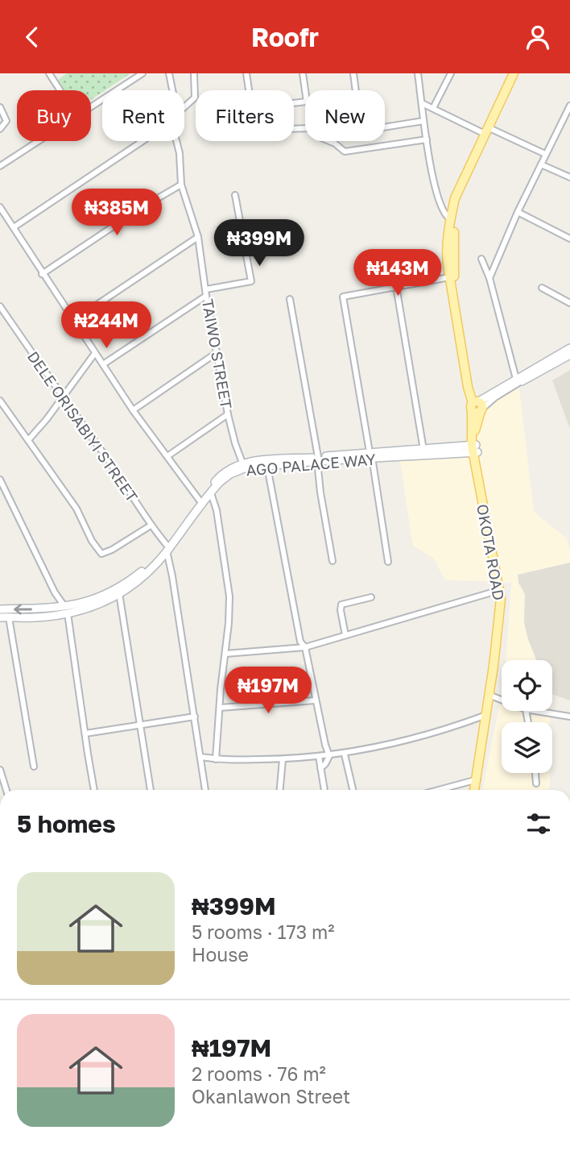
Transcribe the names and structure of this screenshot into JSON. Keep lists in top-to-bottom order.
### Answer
{
  "streets": {
    "main road": ["AGO PALACE WAY", "OKOTA ROAD"],
    "street": ["TAIWO STREET", "DELE ORISABIYI STREET"]
  },
  "crossings": [
    ["TAIWO STREET", "AGO PALACE WAY"],
    ["DELE ORISABIYI STREET", "AGO PALACE WAY"],
    ["AGO PALACE WAY", "OKOTA ROAD"]
  ],
  "page": {
    "header": "Roofr",
    "chip": [
      "Buy",
      "Rent",
      "Filters",
      "New"
    ],
    "price": [
      "₦385M",
      "₦399M",
      "₦143M",
      "₦244M",
      "₦197M"
    ],
    "heading": "5 homes",
    "list": [
      {
        "name": "₦399M",
        "note": "5 rooms · 173 m² · House"
      },
      {
        "name": "₦197M",
        "note": "2 rooms · 76 m² · Okanlawon Street"
      }
    ]
  }
}
